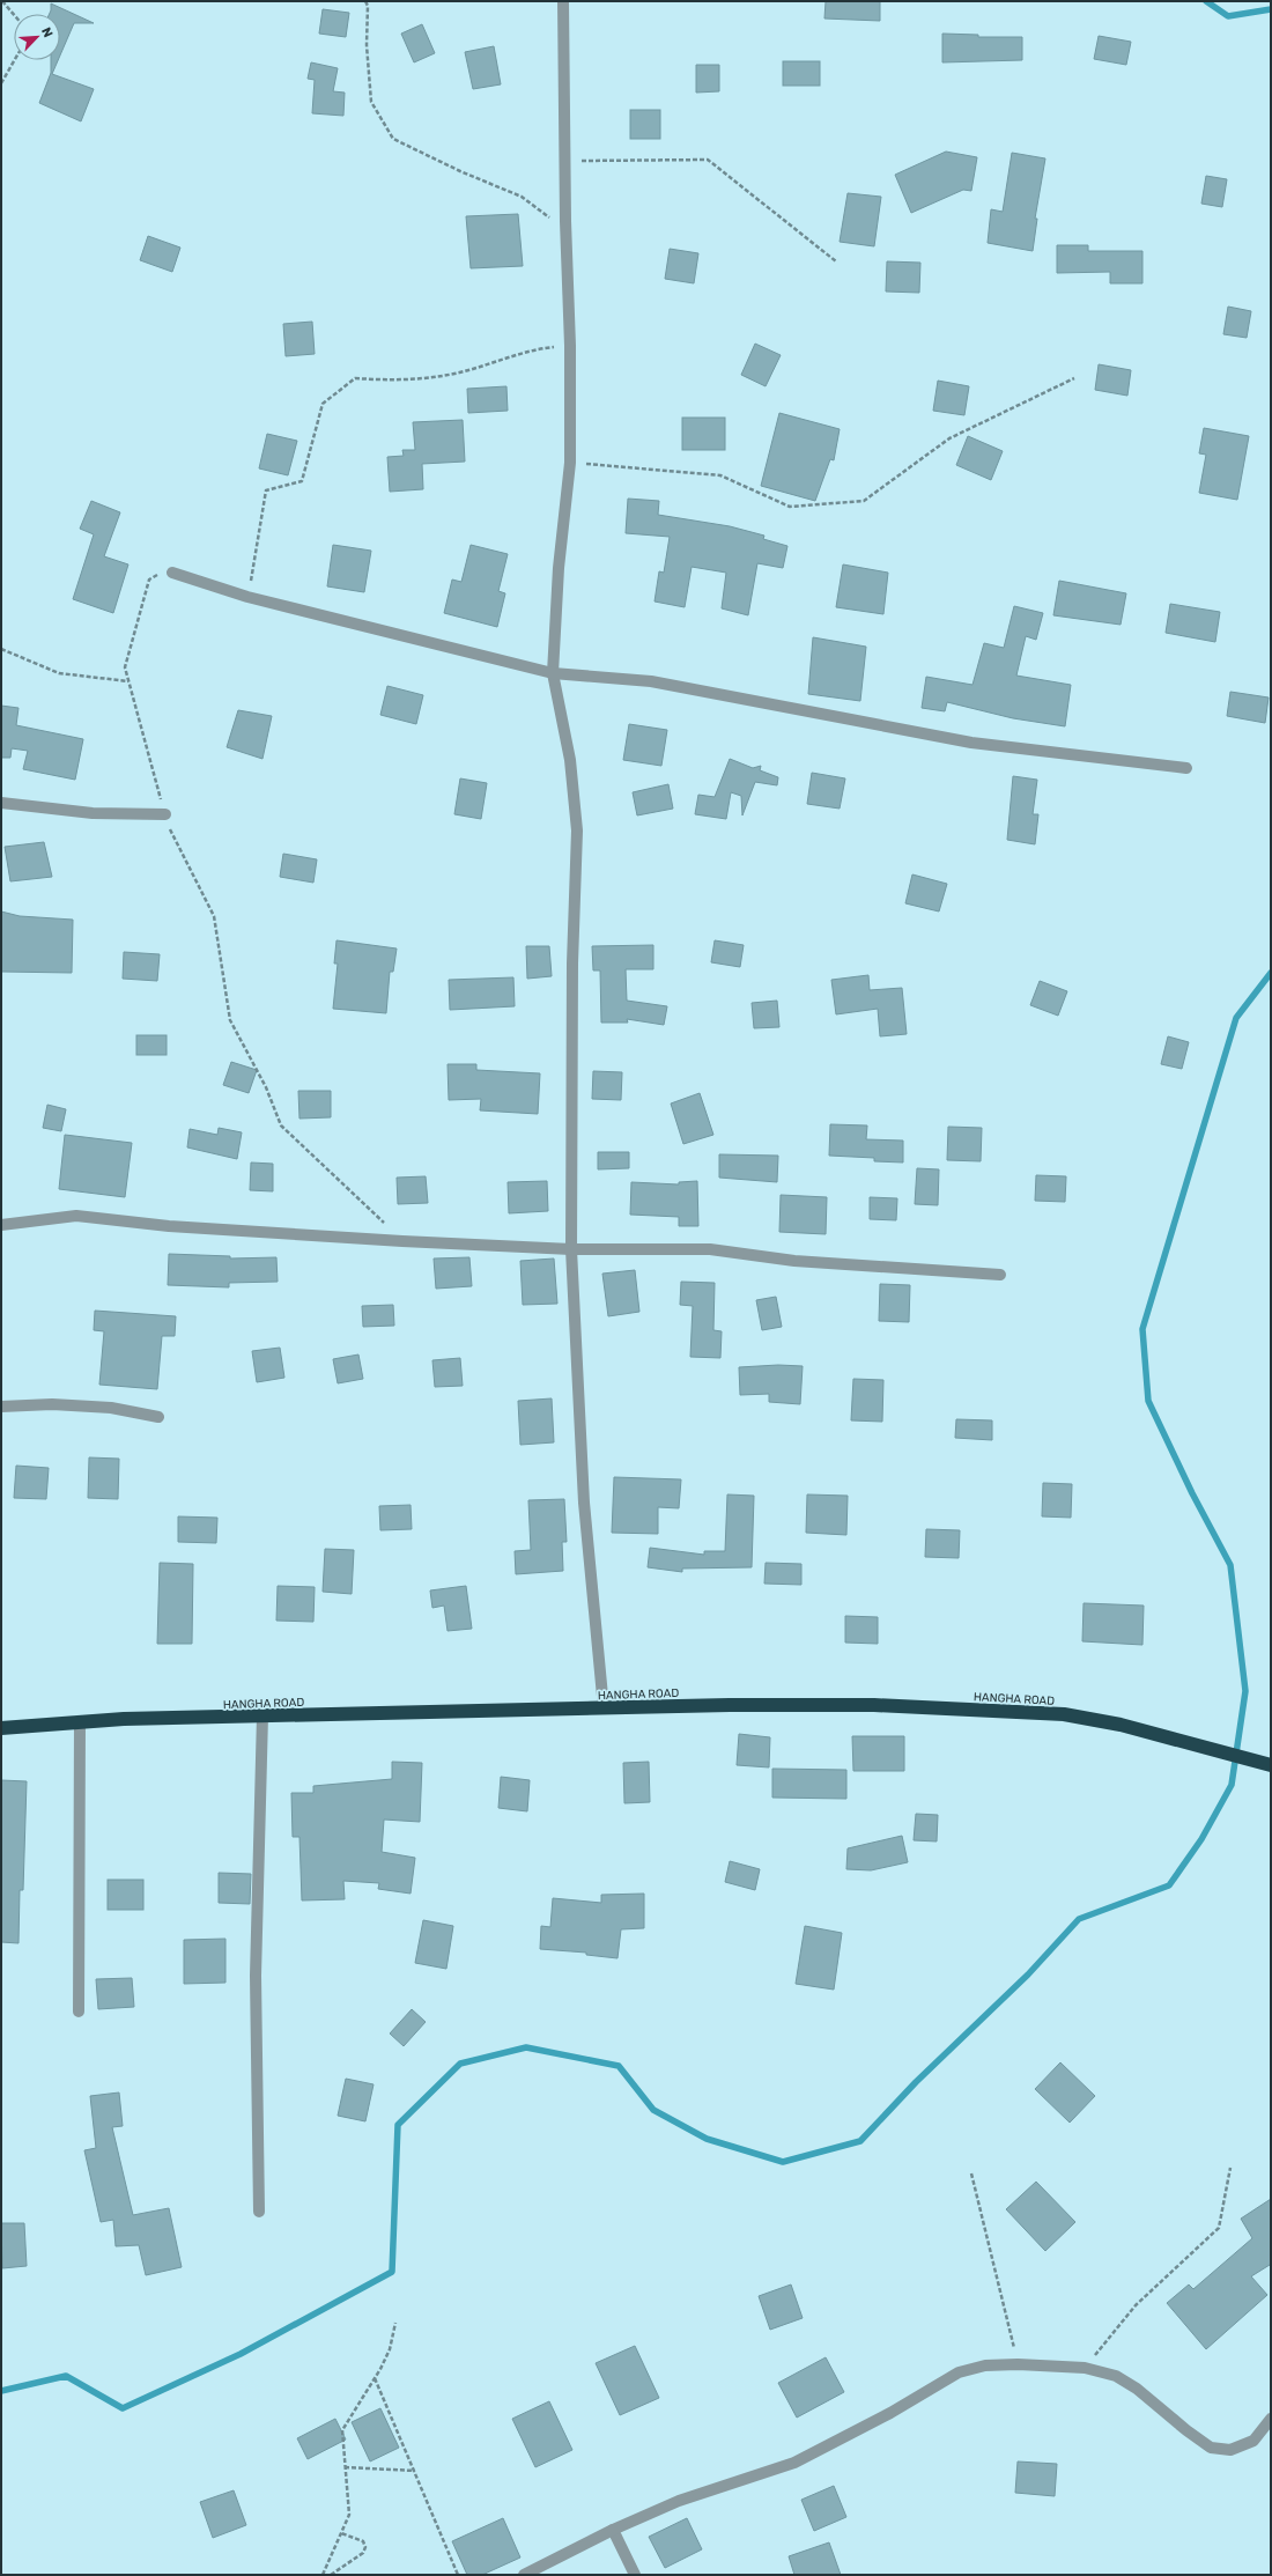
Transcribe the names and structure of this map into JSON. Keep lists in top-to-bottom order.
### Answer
{
  "streets": {
    "highway": ["HANGHA ROAD"]
  },
  "north": "top right"
}
